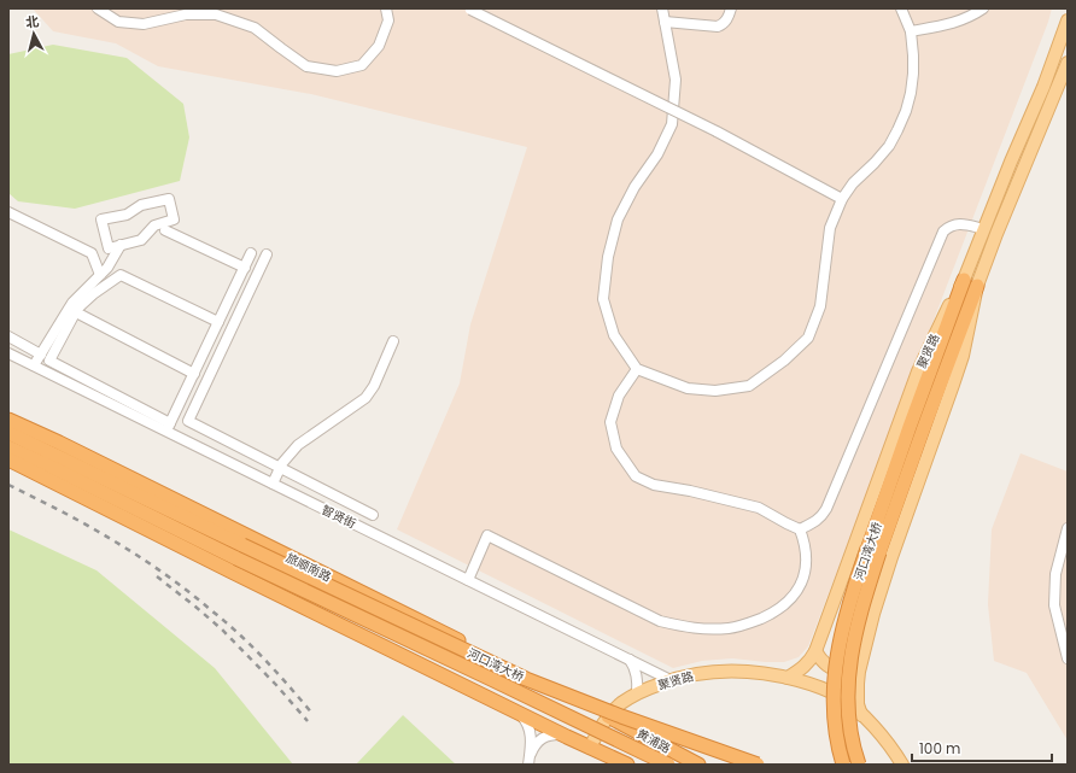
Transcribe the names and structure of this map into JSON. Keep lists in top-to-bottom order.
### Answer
{
  "streets": {
    "highway": ["河口湾大桥", "旅顺南路", "黄浦路"],
    "main road": ["聚贤路"],
    "street": ["智贤街"]
  },
  "crossings": [
    ["聚贤路", "智贤街"],
    ["聚贤路", "河口湾大桥"],
    ["聚贤路", "旅顺南路"],
    ["聚贤路", "黄浦路"],
    ["旅顺南路", "黄浦路"]
  ],
  "scale_bar": "100 m",
  "north": "top"
}
